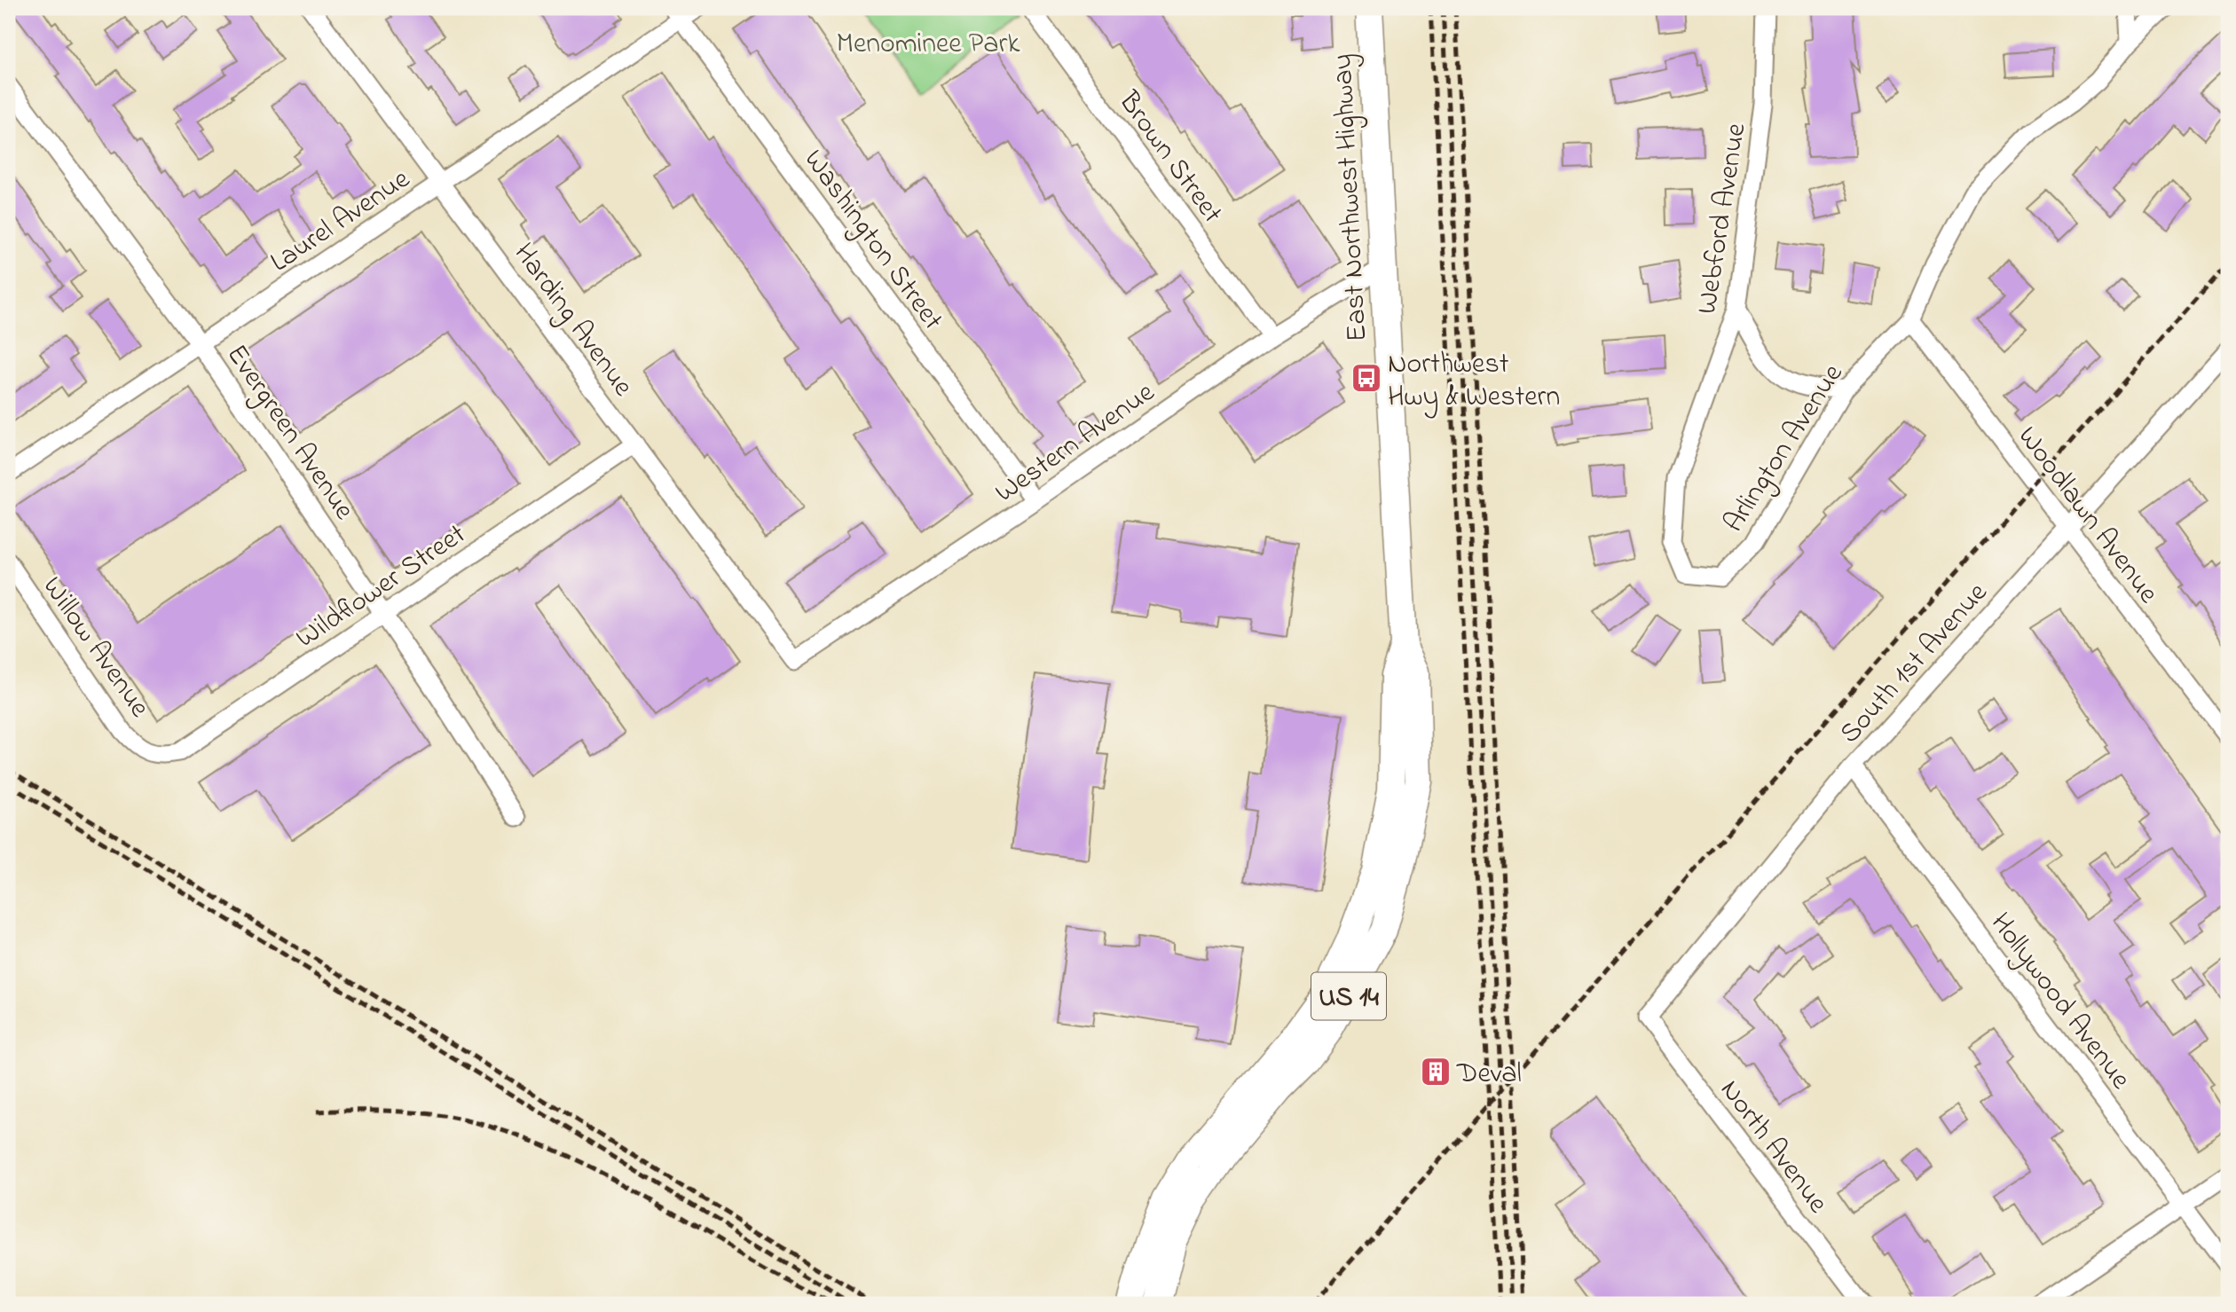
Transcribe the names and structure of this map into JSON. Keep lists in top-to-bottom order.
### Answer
{
  "streets": {
    "main road": ["East Northwest Highway", "US 14"],
    "street": [
      "Brown Street",
      "Webford Avenue",
      "Laurel Avenue",
      "Washington Street",
      "Harding Avenue",
      "Evergreen Avenue",
      "Western Avenue",
      "Arlington Avenue",
      "Woodlawn Avenue",
      "Wildflower Street",
      "Willow Avenue",
      "South 1st Avenue",
      "Hollywood Avenue",
      "North Avenue"
    ]
  },
  "crossings": [
    ["Brown Street", "Western Avenue"],
    ["East Northwest Highway", "Western Avenue"],
    ["Webford Avenue", "Arlington Avenue"],
    ["Laurel Avenue", "Washington Street"],
    ["Laurel Avenue", "Harding Avenue"],
    ["Laurel Avenue", "Evergreen Avenue"],
    ["Washington Street", "Western Avenue"],
    ["Harding Avenue", "Western Avenue"],
    ["Harding Avenue", "Wildflower Street"],
    ["Evergreen Avenue", "Wildflower Street"],
    ["Arlington Avenue", "Woodlawn Avenue"],
    ["Woodlawn Avenue", "South 1st Avenue"],
    ["Wildflower Street", "Willow Avenue"],
    ["South 1st Avenue", "Hollywood Avenue"],
    ["South 1st Avenue", "North Avenue"]
  ],
  "parks": ["Menominee Park"],
  "places": {
    "bus stop": ["Northwest Hwy & Western"],
    "building": ["Deval"]
  }
}
